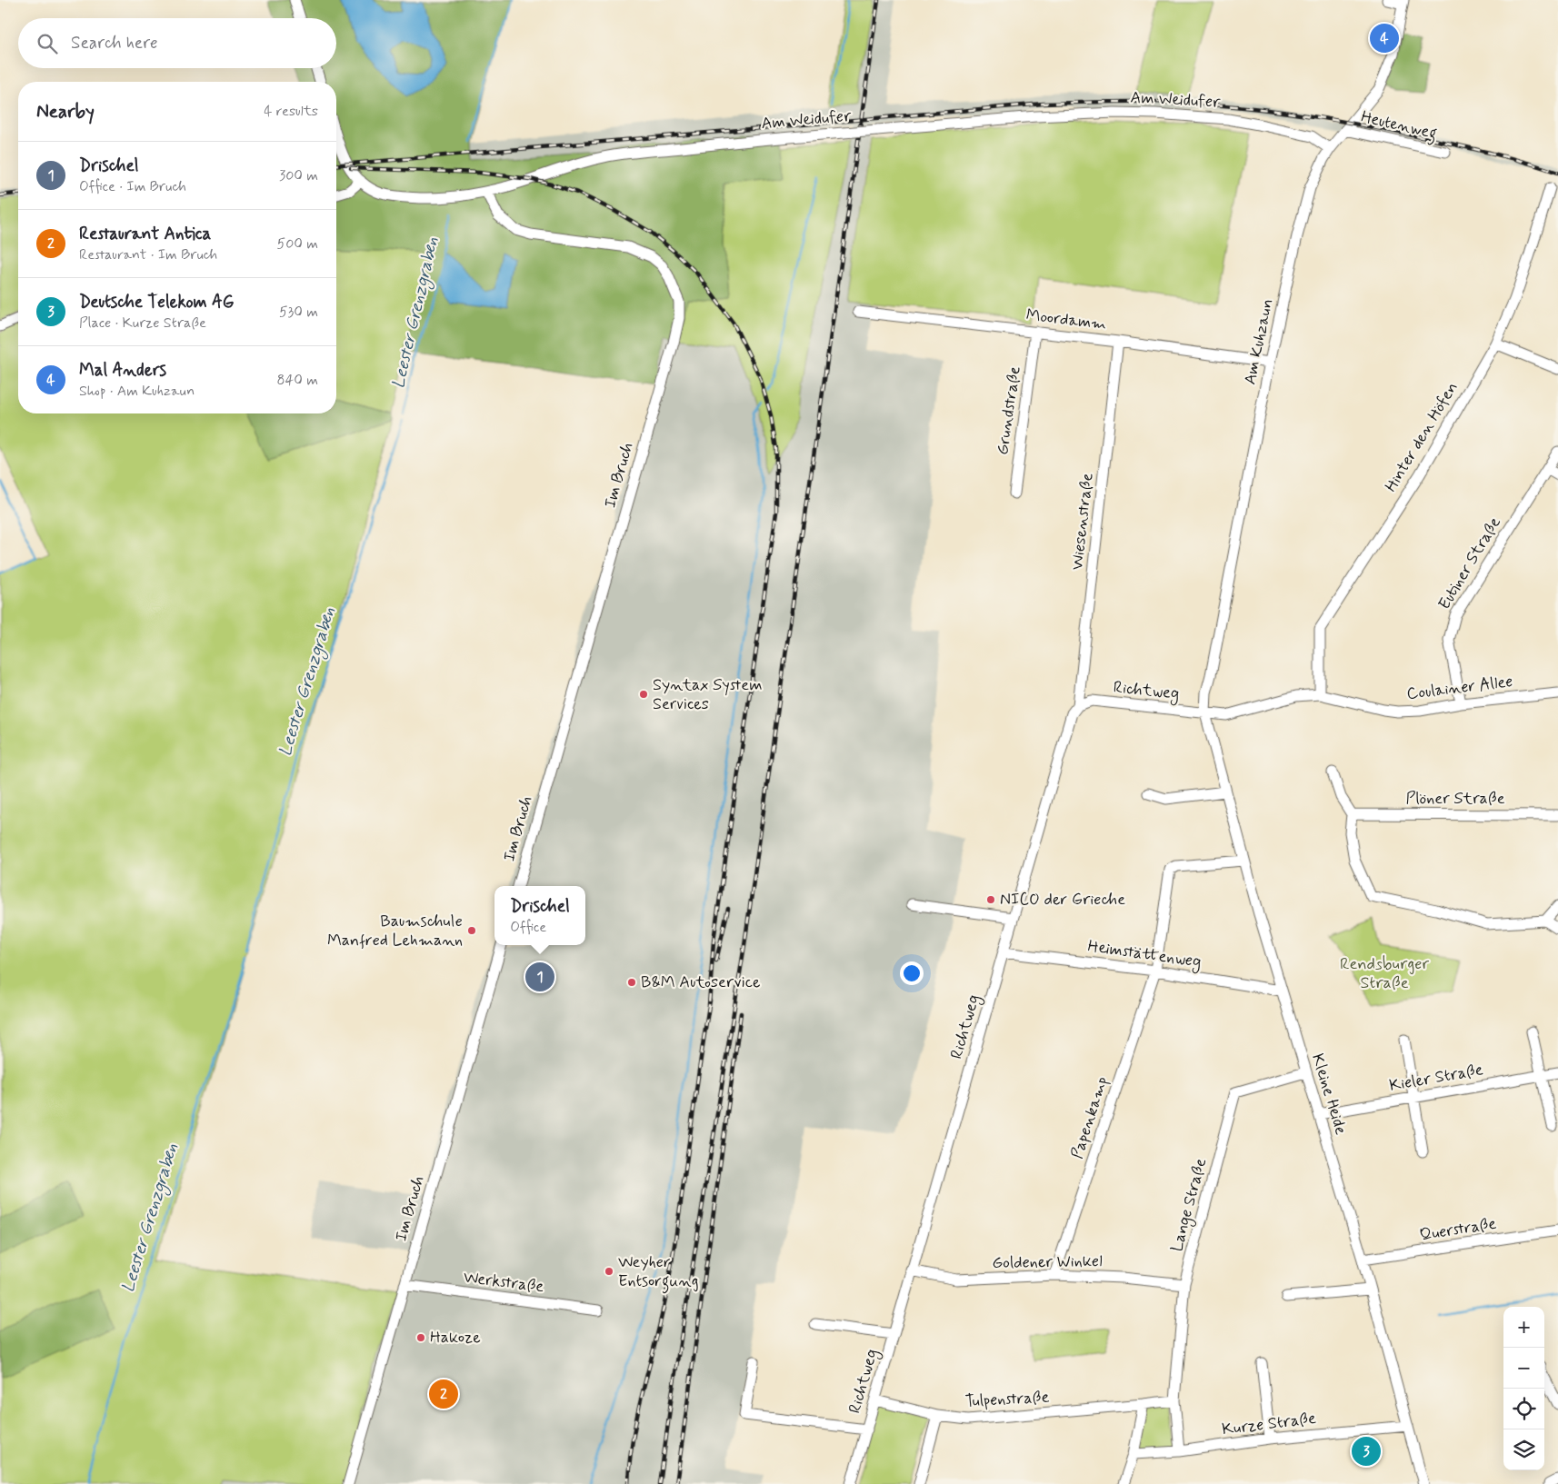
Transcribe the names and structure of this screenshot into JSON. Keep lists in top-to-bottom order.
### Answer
{
  "streets": {
    "street": [
      "Am Weidufer",
      "Heutenweg",
      "Moordamm",
      "Am Kuhzaun",
      "Grundstraße",
      "Hinter den Höfen",
      "Im Bruch",
      "Wiesenstraße",
      "Eutiner Straße",
      "Coulainer Allee",
      "Richtweg",
      "Plöner Straße",
      "Heimstättenweg",
      "Kieler Straße",
      "Kleine Heide",
      "Papenkamp",
      "Lange Straße",
      "Querstraße",
      "Goldener Winkel",
      "Werkstraße",
      "Tulpenstraße",
      "Kurze Straße"
    ]
  },
  "crossings": [
    ["Am Weidufer", "Am Kuhzaun"],
    ["Am Weidufer", "Im Bruch"],
    ["Heutenweg", "Am Kuhzaun"],
    ["Moordamm", "Am Kuhzaun"],
    ["Moordamm", "Grundstraße"],
    ["Moordamm", "Wiesenstraße"],
    ["Am Kuhzaun", "Coulainer Allee"],
    ["Am Kuhzaun", "Richtweg"],
    ["Am Kuhzaun", "Kleine Heide"],
    ["Hinter den Höfen", "Coulainer Allee"],
    ["Im Bruch", "Werkstraße"],
    ["Wiesenstraße", "Richtweg"],
    ["Eutiner Straße", "Coulainer Allee"],
    ["Coulainer Allee", "Richtweg"],
    ["Coulainer Allee", "Kleine Heide"],
    ["Richtweg", "Heimstättenweg"],
    ["Richtweg", "Kleine Heide"],
    ["Richtweg", "Goldener Winkel"],
    ["Richtweg", "Tulpenstraße"],
    ["Heimstättenweg", "Kleine Heide"],
    ["Heimstättenweg", "Papenkamp"],
    ["Kieler Straße", "Kleine Heide"],
    ["Kleine Heide", "Papenkamp"],
    ["Kleine Heide", "Lange Straße"],
    ["Kleine Heide", "Querstraße"],
    ["Kleine Heide", "Kurze Straße"],
    ["Papenkamp", "Goldener Winkel"],
    ["Lange Straße", "Goldener Winkel"],
    ["Lange Straße", "Kurze Straße"]
  ],
  "water": ["Leester Grenzgraben"],
  "parks": ["Rendsburger Straße"],
  "places": [
    "Syntax System Services",
    "NICO der Grieche",
    "Baumschule Manfred Lehmann",
    "B&M Autoservice",
    "Weyher Entsorgung",
    "Hakoze"
  ],
  "page": {
    "search": "Search here",
    "pins": [
      "4",
      "1",
      "2",
      "3"
    ],
    "heading": ["Nearby", "4 results"],
    "list": [
      {
        "mark": "1",
        "name": "Drischel",
        "note": "Office · Im Bruch",
        "value": "300 m"
      },
      {
        "mark": "2",
        "name": "Restaurant Antica",
        "note": "Restaurant · Im Bruch",
        "value": "500 m"
      },
      {
        "mark": "3",
        "name": "Deutsche Telekom AG",
        "note": "Place · Kurze Straße",
        "value": "530 m"
      },
      {
        "mark": "4",
        "name": "Mal Anders",
        "note": "Shop · Am Kuhzaun",
        "value": "840 m"
      }
    ],
    "popup": ["Drischel", "Office"],
    "map_buttons": ["+", "−"]
  }
}
